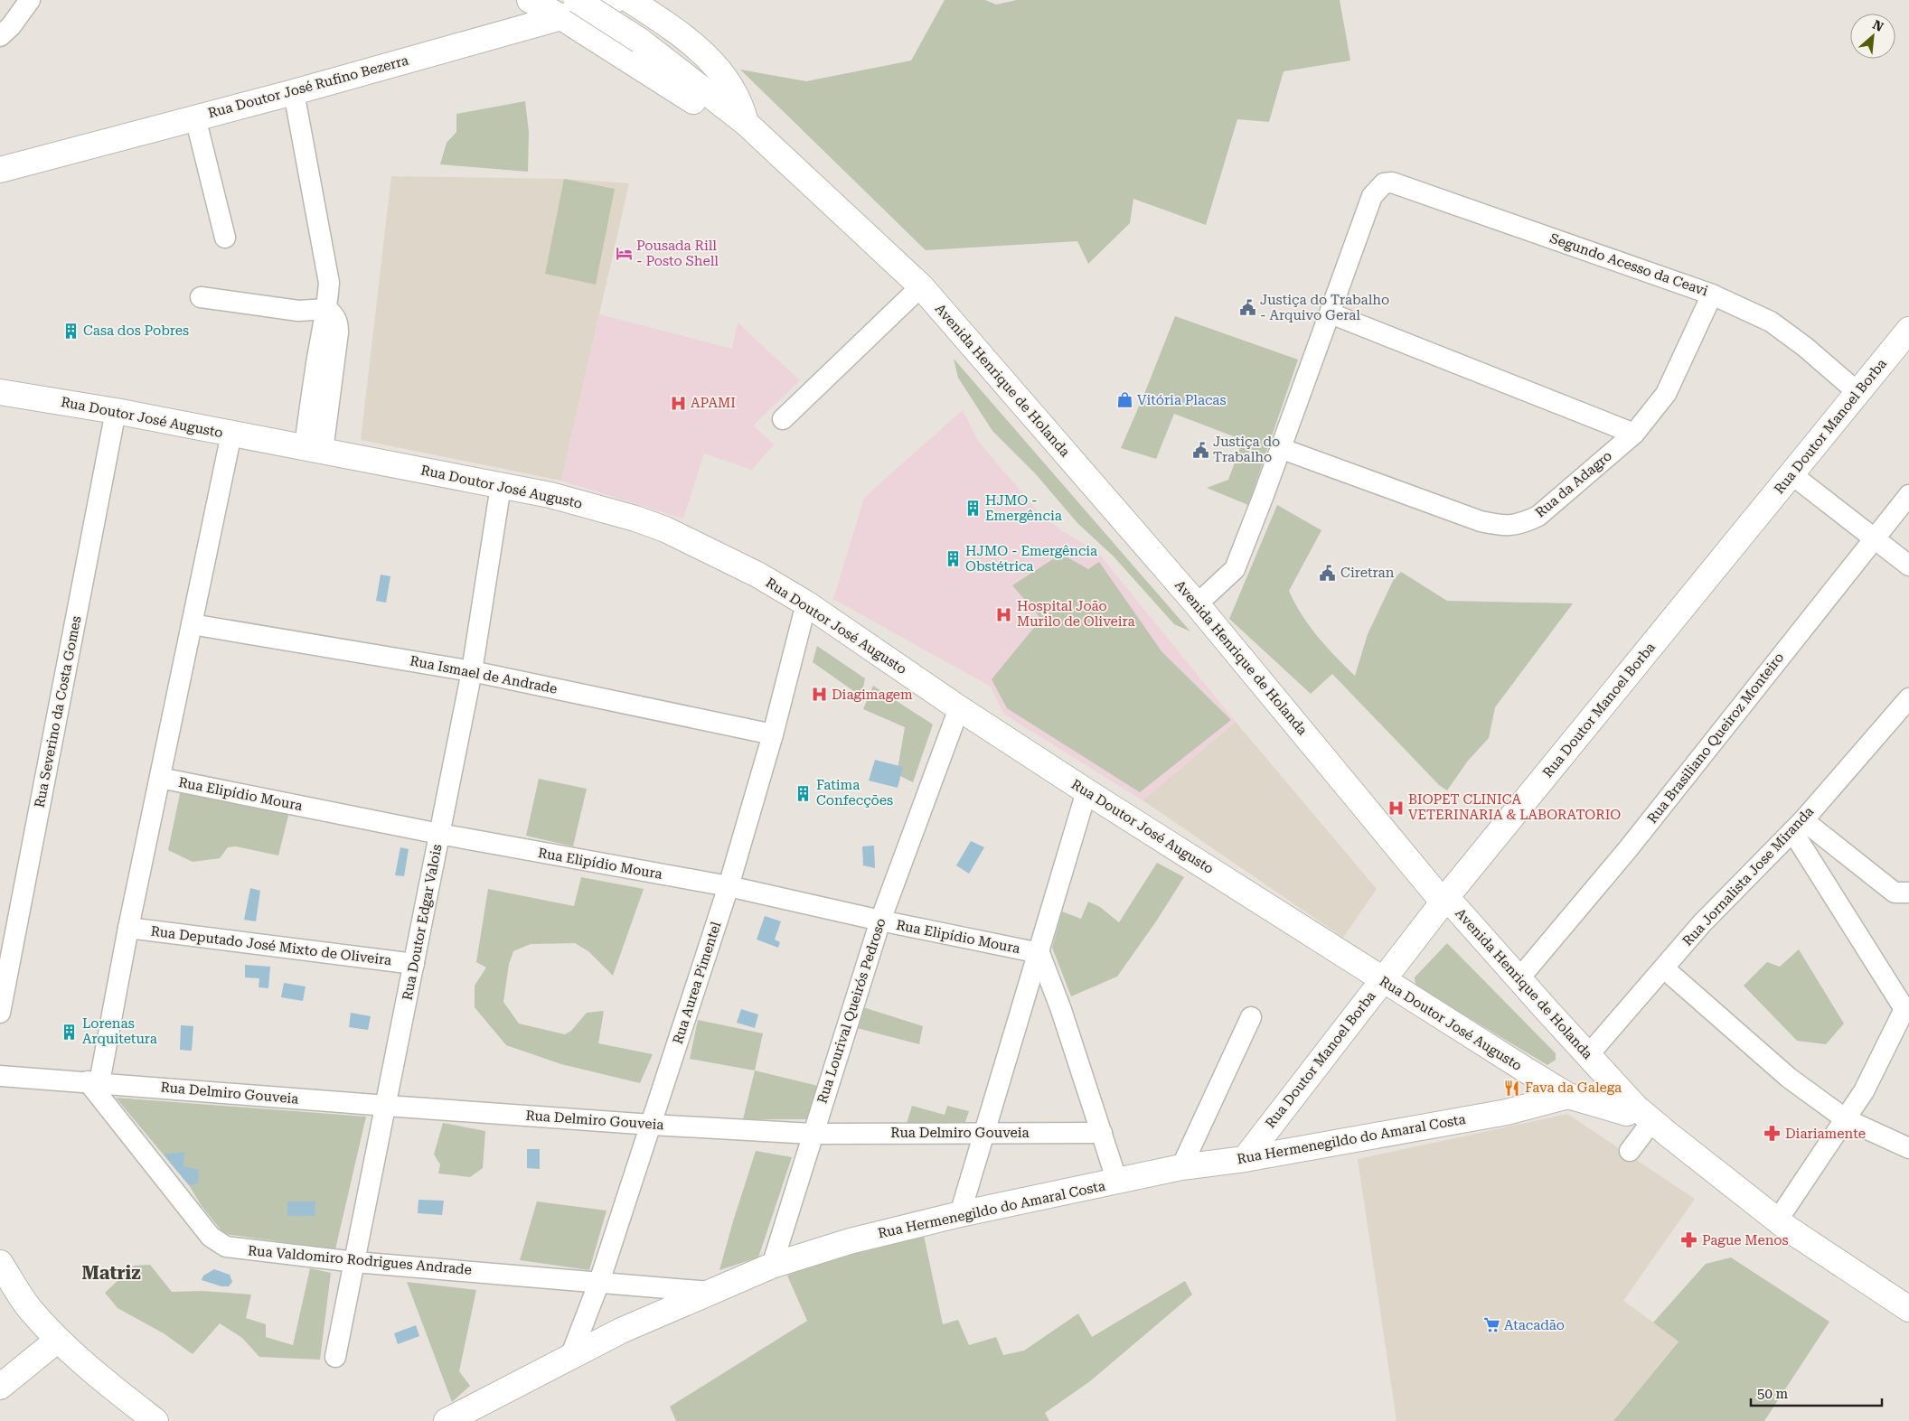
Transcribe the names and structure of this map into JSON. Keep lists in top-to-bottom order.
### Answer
{
  "streets": {
    "main road": [
      "Rua Doutor José Rufino Bezerra",
      "Avenida Henrique de Holanda",
      "Rua Doutor José Augusto",
      "Rua Doutor Manoel Borba",
      "Rua Hermenegildo do Amaral Costa"
    ],
    "street": [
      "Segundo Acesso da Ceavi",
      "Rua da Adagro",
      "Rua Ismael de Andrade",
      "Rua Severino da Costa Gomes",
      "Rua Brasiliano Queiroz Monteiro",
      "Rua Elipídio Moura",
      "Rua Jornalista Jose Miranda",
      "Rua Doutor Edgar Valois",
      "Rua Deputado José Mixto de Oliveira",
      "Rua Aurea Pimentel",
      "Rua Lourival Queirós Pedroso",
      "Rua Delmiro Gouveia",
      "Rua Valdomiro Rodrigues Andrade"
    ]
  },
  "crossings": [
    ["Rua Doutor José Rufino Bezerra", "Avenida Henrique de Holanda"],
    ["Segundo Acesso da Ceavi", "Rua Doutor Manoel Borba"],
    ["Segundo Acesso da Ceavi", "Rua da Adagro"],
    ["Avenida Henrique de Holanda", "Rua Doutor Manoel Borba"],
    ["Avenida Henrique de Holanda", "Rua Brasiliano Queiroz Monteiro"],
    ["Avenida Henrique de Holanda", "Rua Jornalista Jose Miranda"],
    ["Rua Doutor José Augusto", "Rua Doutor Manoel Borba"],
    ["Rua Doutor José Augusto", "Rua Severino da Costa Gomes"],
    ["Rua Doutor José Augusto", "Rua Doutor Edgar Valois"],
    ["Rua Doutor José Augusto", "Rua Aurea Pimentel"],
    ["Rua Doutor José Augusto", "Rua Lourival Queirós Pedroso"],
    ["Rua Doutor José Augusto", "Rua Hermenegildo do Amaral Costa"],
    ["Rua Doutor Manoel Borba", "Rua Hermenegildo do Amaral Costa"],
    ["Rua Ismael de Andrade", "Rua Doutor Edgar Valois"],
    ["Rua Ismael de Andrade", "Rua Aurea Pimentel"],
    ["Rua Elipídio Moura", "Rua Doutor Edgar Valois"],
    ["Rua Elipídio Moura", "Rua Aurea Pimentel"],
    ["Rua Elipídio Moura", "Rua Lourival Queirós Pedroso"],
    ["Rua Doutor Edgar Valois", "Rua Deputado José Mixto de Oliveira"],
    ["Rua Doutor Edgar Valois", "Rua Delmiro Gouveia"],
    ["Rua Doutor Edgar Valois", "Rua Valdomiro Rodrigues Andrade"],
    ["Rua Aurea Pimentel", "Rua Delmiro Gouveia"],
    ["Rua Aurea Pimentel", "Rua Hermenegildo do Amaral Costa"],
    ["Rua Aurea Pimentel", "Rua Valdomiro Rodrigues Andrade"],
    ["Rua Lourival Queirós Pedroso", "Rua Delmiro Gouveia"],
    ["Rua Lourival Queirós Pedroso", "Rua Hermenegildo do Amaral Costa"],
    ["Rua Delmiro Gouveia", "Rua Valdomiro Rodrigues Andrade"],
    ["Rua Hermenegildo do Amaral Costa", "Rua Valdomiro Rodrigues Andrade"]
  ],
  "districts": ["Matriz"],
  "places": {
    "hotel": ["Pousada Rill - Posto Shell"],
    "public building": ["Justiça do Trabalho - Arquivo Geral", "Justiça do Trabalho", "Ciretran"],
    "building": [
      "Casa dos Pobres",
      "HJMO - Emergência",
      "HJMO - Emergência Obstétrica",
      "Fatima Confecções",
      "Lorenas Arquitetura"
    ],
    "shop": ["Vitória Placas"],
    "hospital": [
      "APAMI",
      "Hospital João Murilo de Oliveira",
      "Diagimagem",
      "BIOPET CLINICA VETERINARIA & LABORATORIO"
    ],
    "restaurant": ["Fava da Galega"],
    "pharmacy": ["Diariamente", "Pague Menos"],
    "supermarket": ["Atacadão"]
  },
  "scale_bar": "50 m",
  "north": "top right"
}
